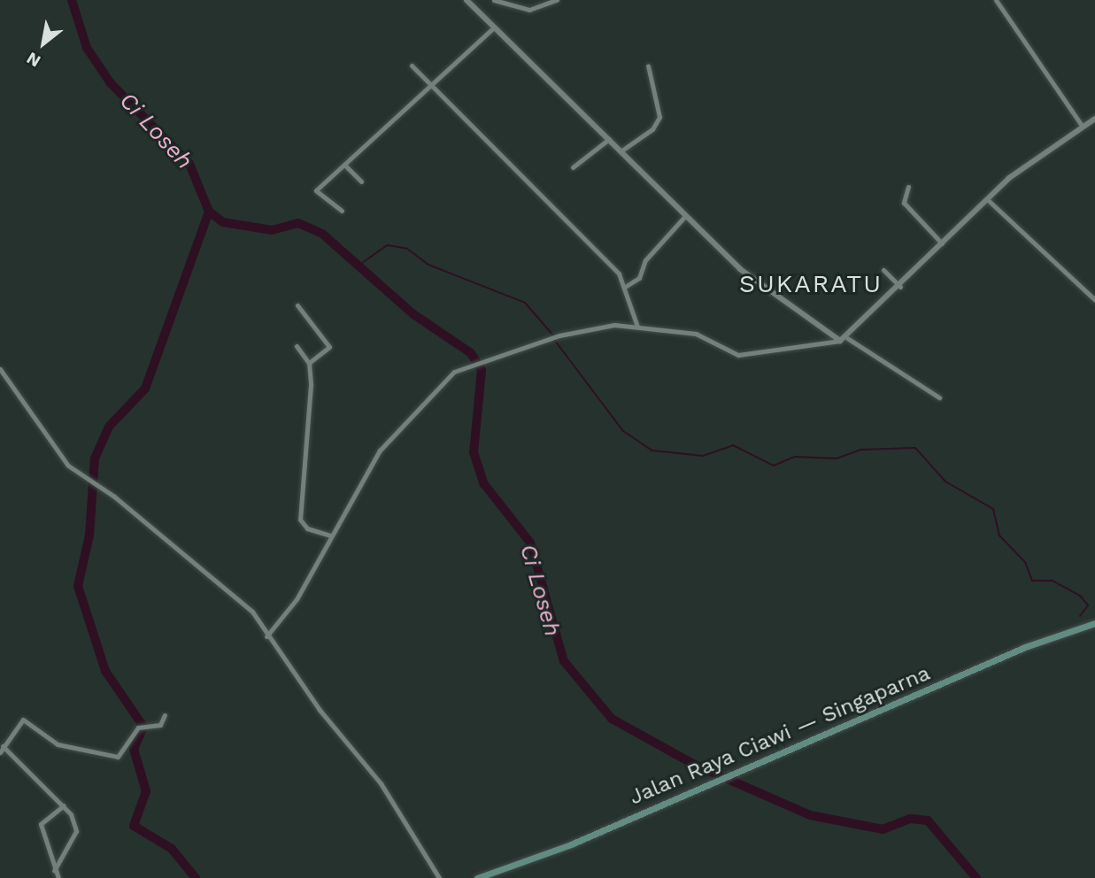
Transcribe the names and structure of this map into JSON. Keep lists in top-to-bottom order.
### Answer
{
  "streets": {
    "main road": ["Jalan Raya Ciawi — Singaparna"]
  },
  "districts": ["SUKARATU"],
  "water": ["Ci Loseh"],
  "north": "bottom left"
}
